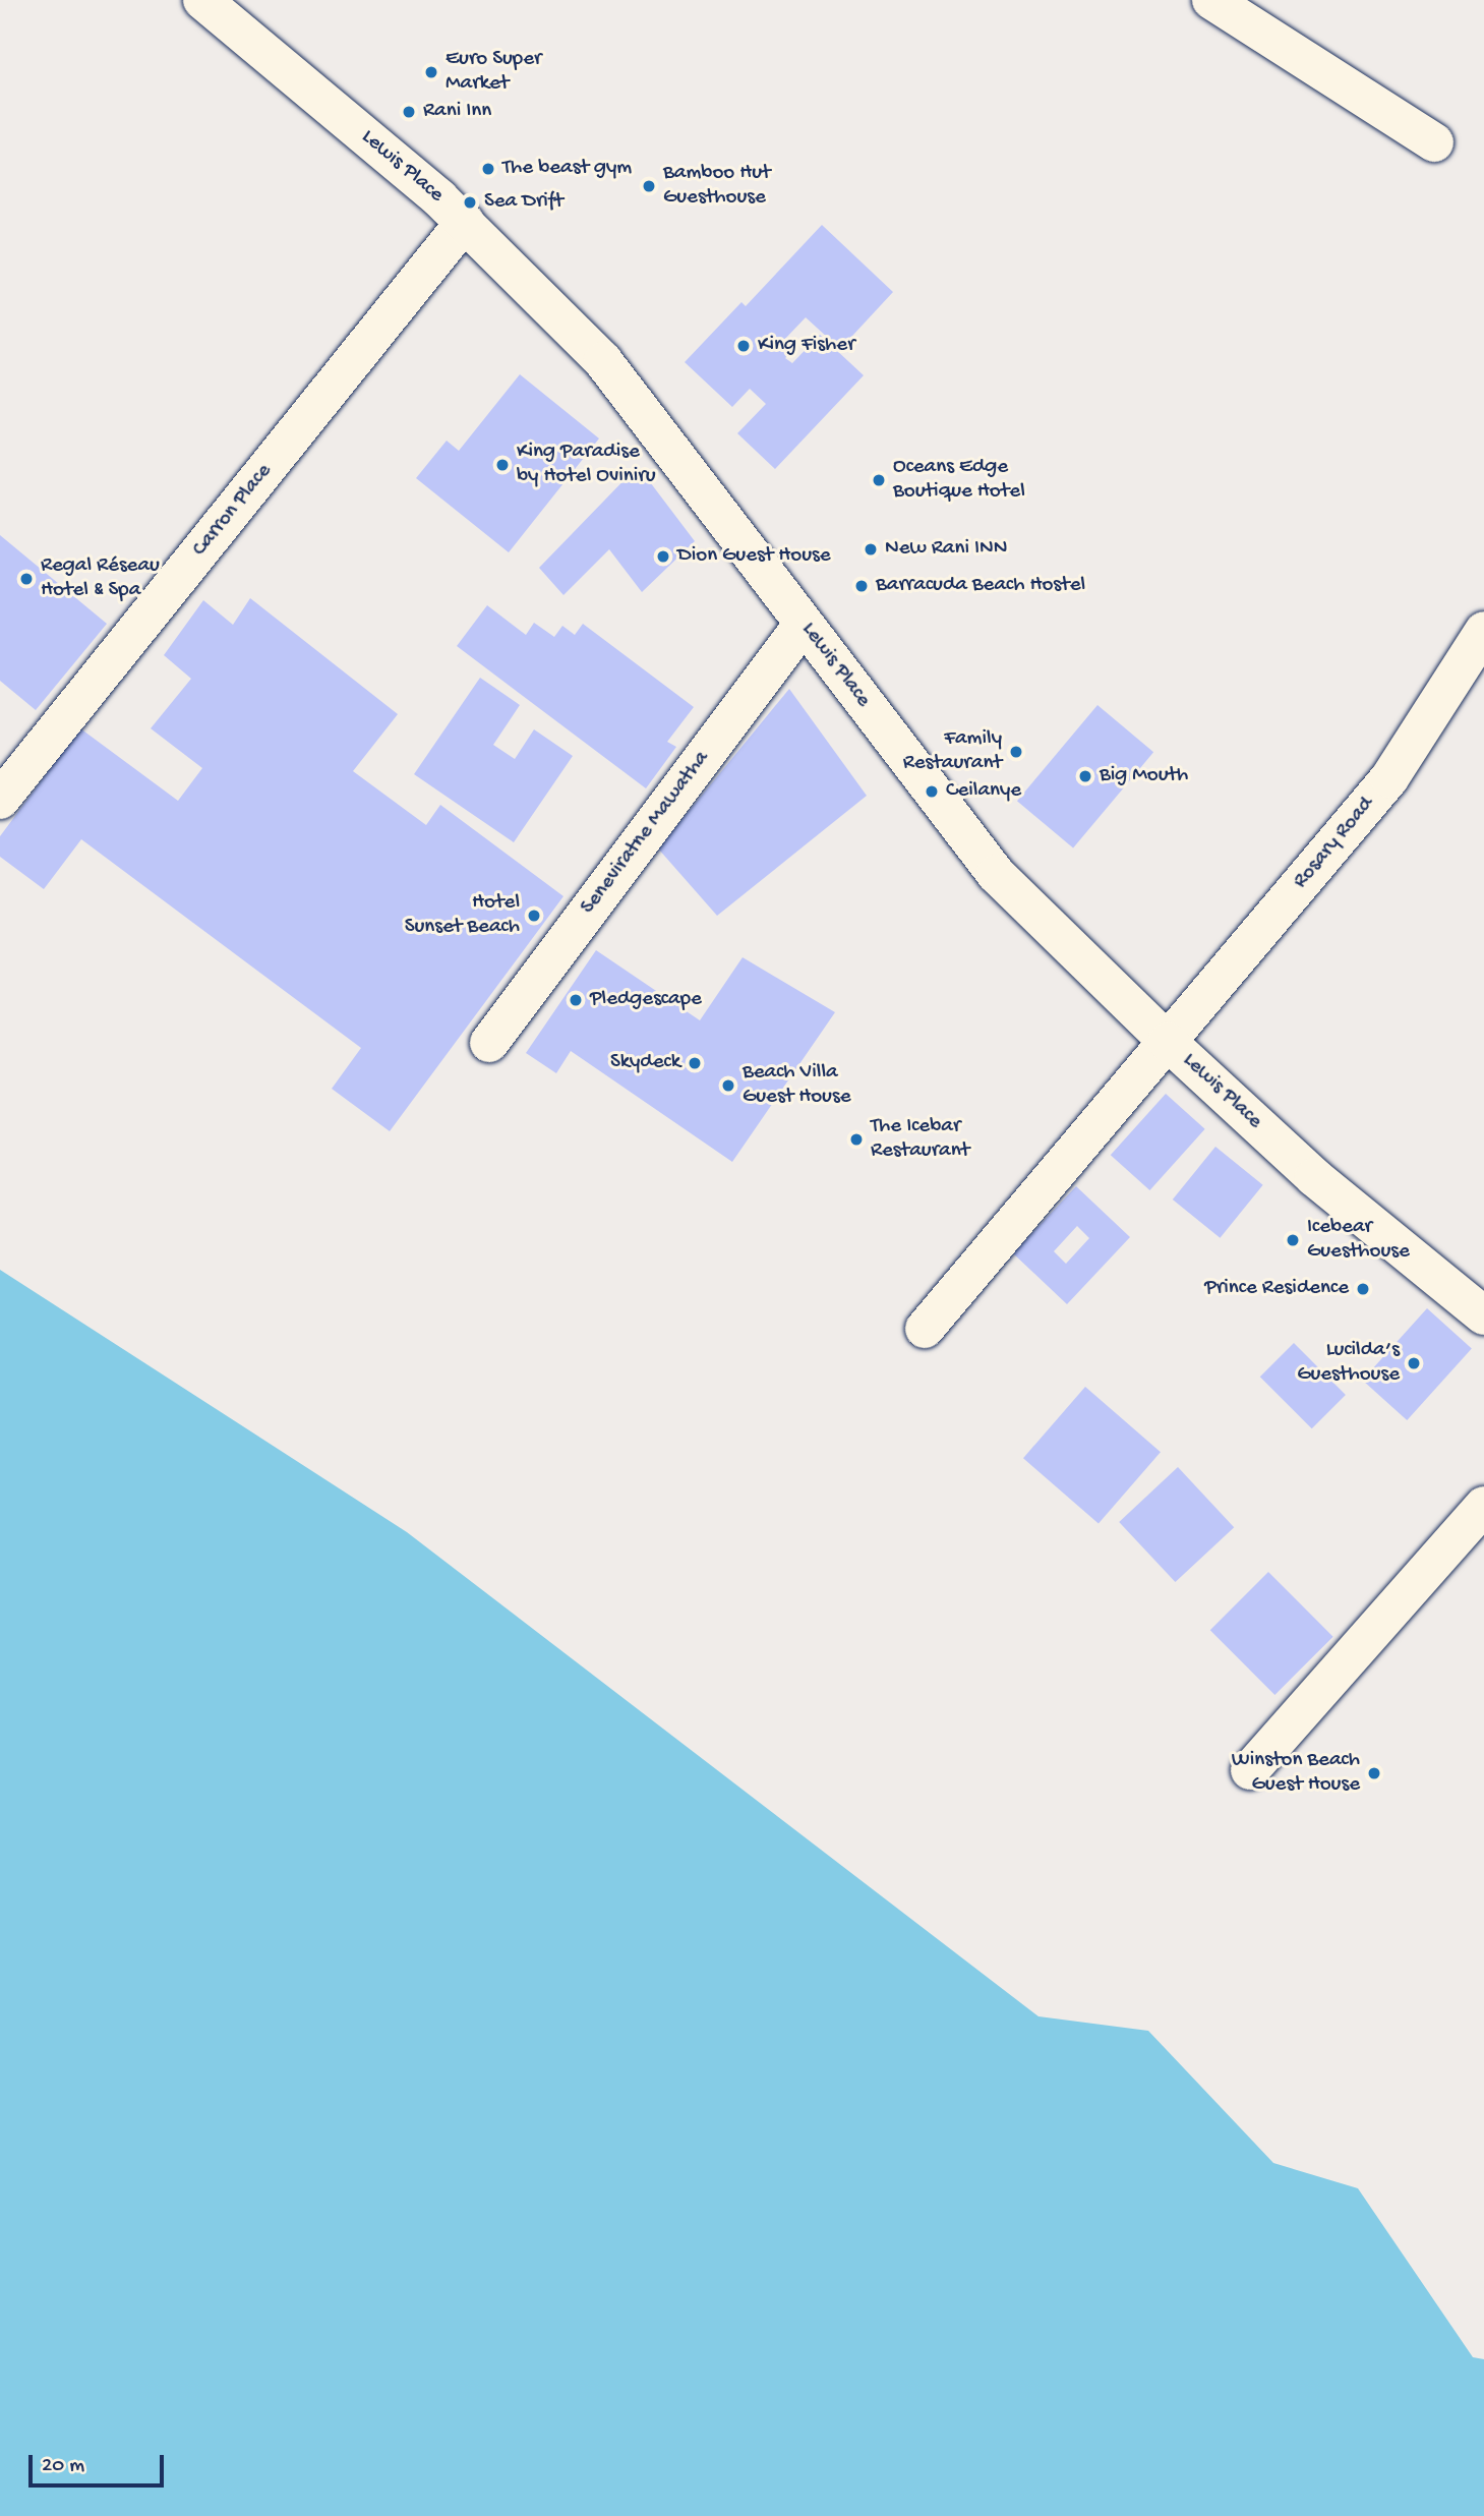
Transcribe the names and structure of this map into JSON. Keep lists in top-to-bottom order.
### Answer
{
  "streets": {
    "street": [
      "Lewis Place",
      "Carron Place",
      "Seneviratne Mawatha",
      "Rosary Road"
    ]
  },
  "crossings": [
    ["Lewis Place", "Carron Place"],
    ["Lewis Place", "Seneviratne Mawatha"],
    ["Lewis Place", "Rosary Road"]
  ],
  "places": [
    "Euro Super Market",
    "Rani Inn",
    "The beast gym",
    "Bamboo Hut Guesthouse",
    "Sea Drift",
    "King Fisher",
    "King Paradise by Hotel Oviniru",
    "Oceans Edge Boutique Hotel",
    "New Rani INN",
    "Dion Guest House",
    "Regal Réseau Hotel & Spa",
    "Barracuda Beach Hostel",
    "Family Restaurant",
    "Big Mouth",
    "Ceilanye",
    "Hotel Sunset Beach",
    "Pledgescape",
    "Skydeck",
    "Beach Villa Guest House",
    "The Icebar Restaurant",
    "Icebear Guesthouse",
    "Prince Residence",
    "Lucilda’s Guesthouse",
    "Winston Beach Guest House"
  ],
  "scale_bar": "20 m"
}
